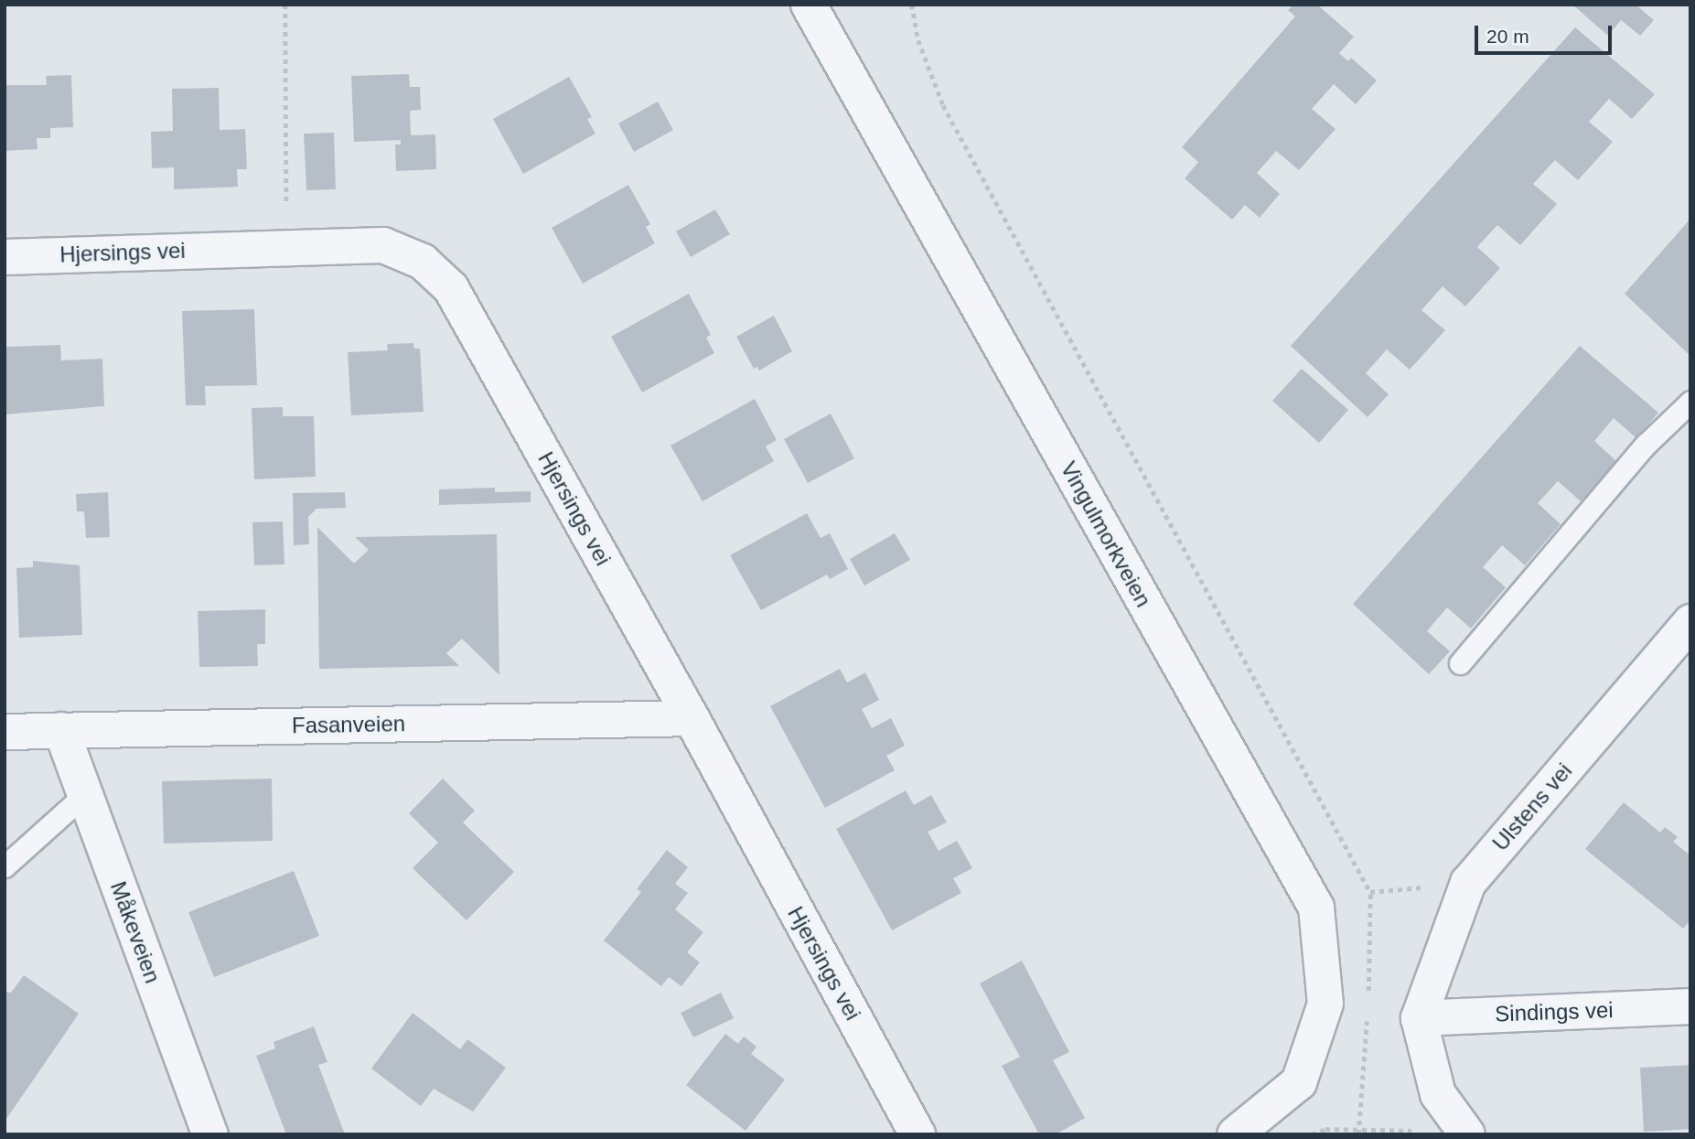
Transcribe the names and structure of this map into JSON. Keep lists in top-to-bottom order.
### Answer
{
  "streets": {
    "street": [
      "Hjersings vei",
      "Vingulmorkveien",
      "Fasanveien",
      "Ulstens vei",
      "Måkeveien",
      "Sindings vei"
    ]
  },
  "crossings": [
    ["Hjersings vei", "Fasanveien"],
    ["Fasanveien", "Måkeveien"],
    ["Ulstens vei", "Sindings vei"]
  ],
  "scale_bar": "20 m"
}
